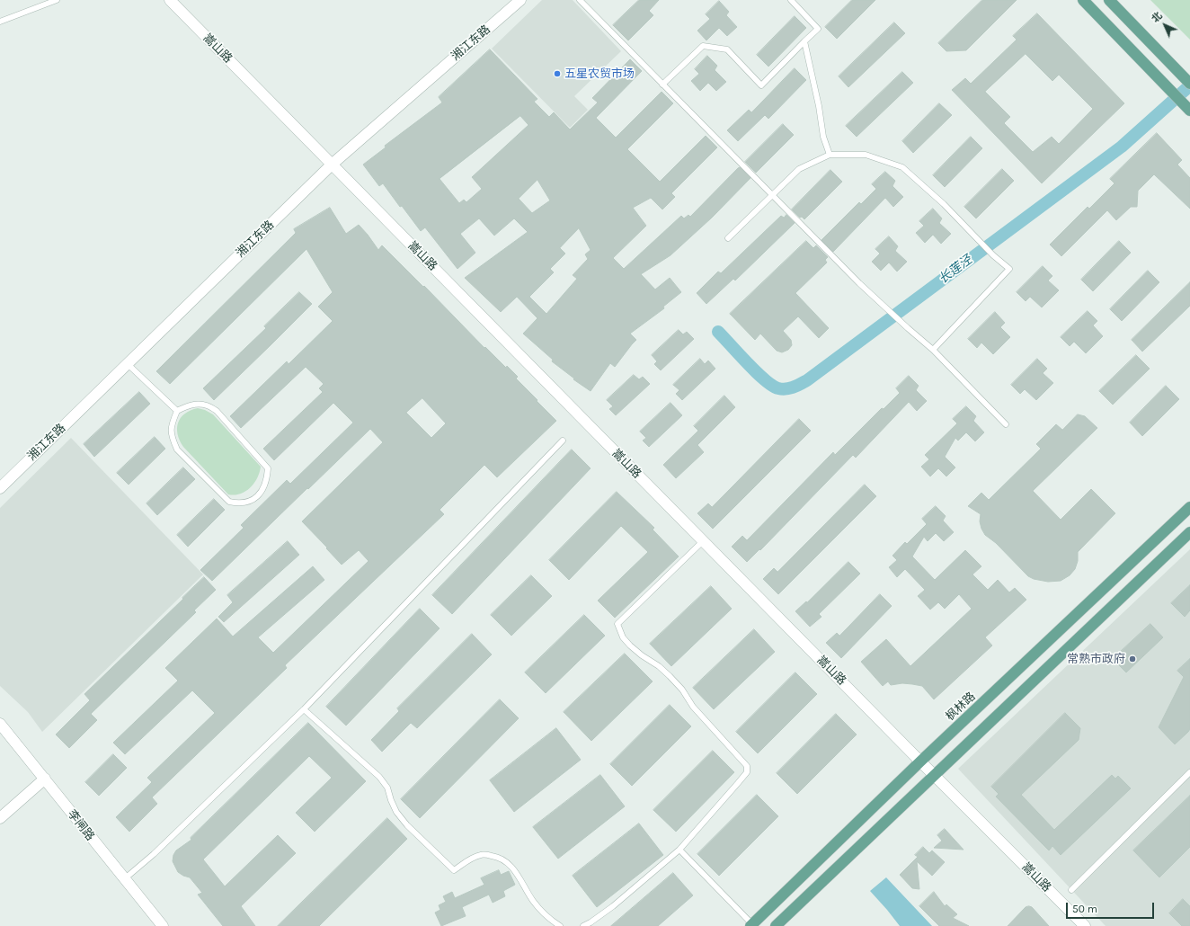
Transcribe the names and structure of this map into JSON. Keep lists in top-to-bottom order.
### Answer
{
  "streets": {
    "main road": ["枫林路"],
    "street": ["湘江东路", "嵩山路", "李闸路"]
  },
  "crossings": [
    ["湘江东路", "嵩山路"],
    ["嵩山路", "枫林路"]
  ],
  "water": ["长莲泾"],
  "places": ["五星农贸市场", "常熟市政府"],
  "scale_bar": "50 m",
  "north": "top left"
}
